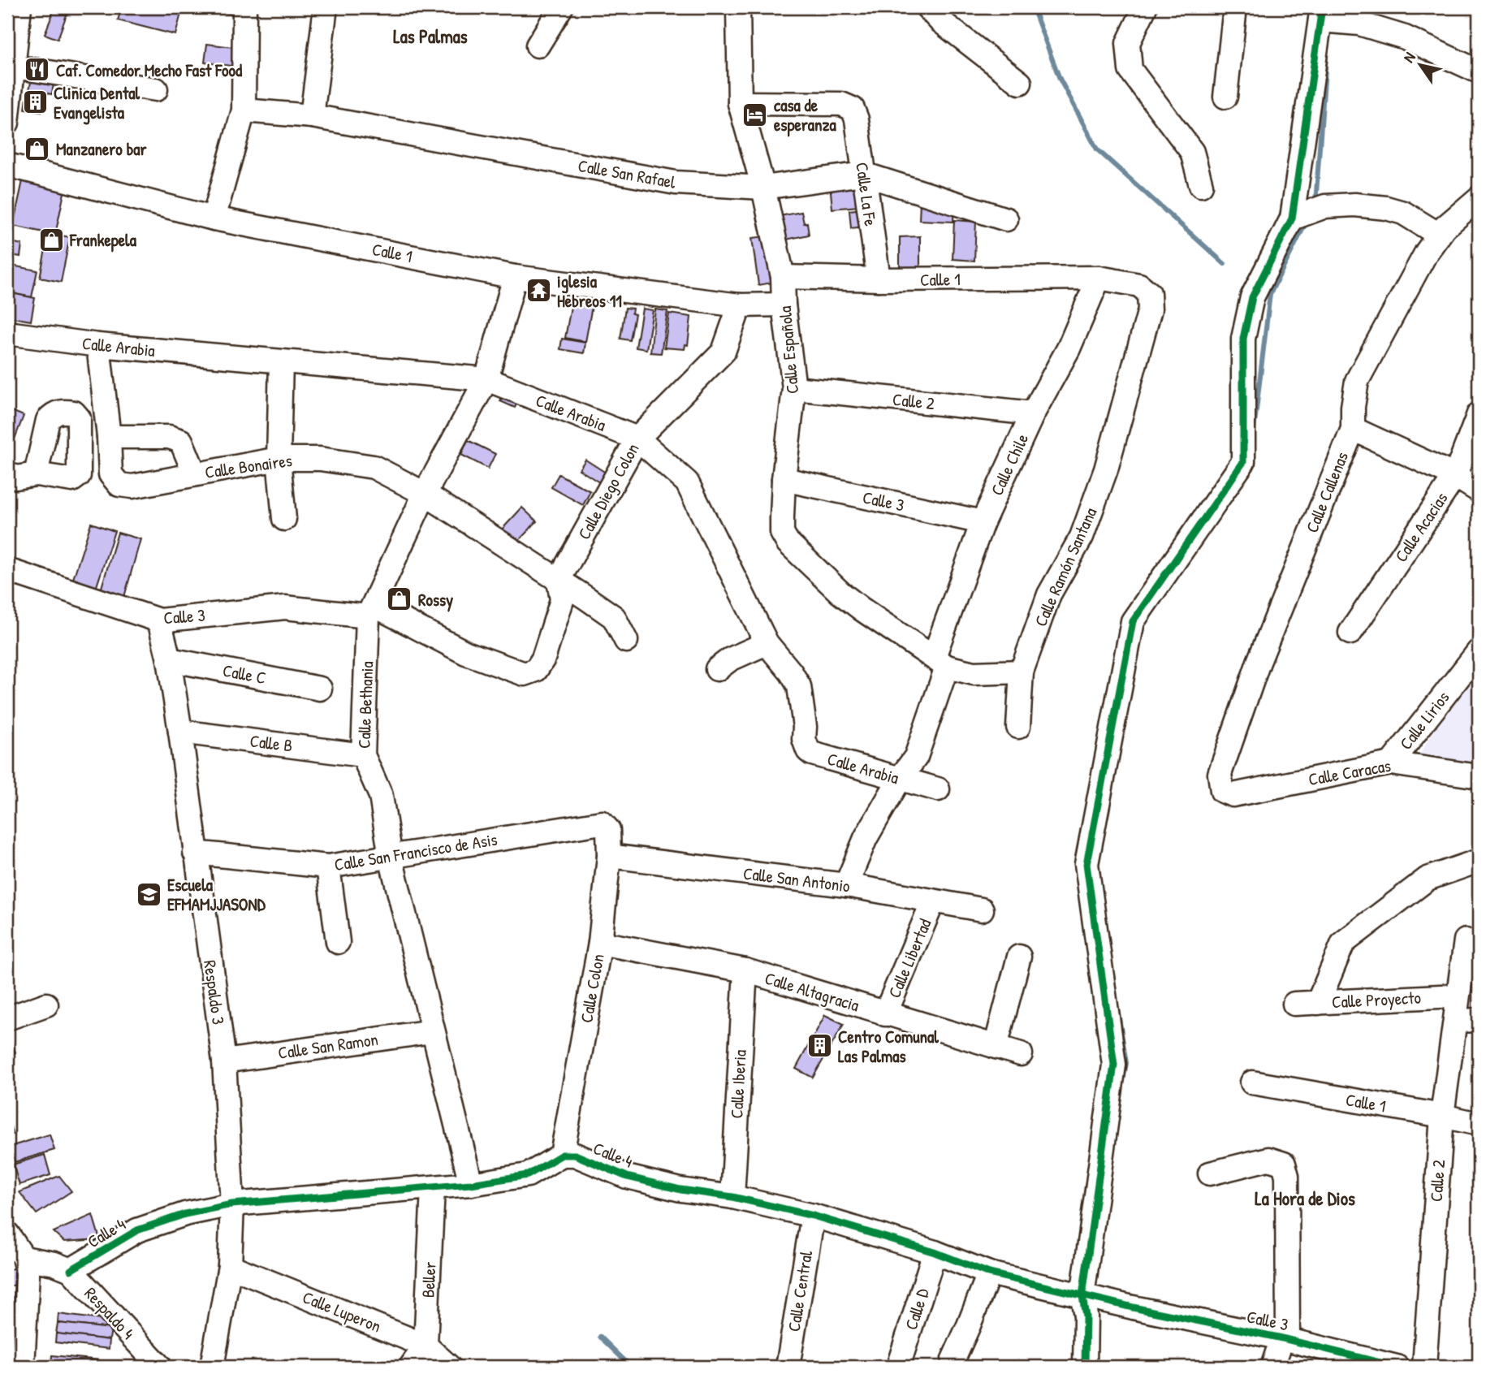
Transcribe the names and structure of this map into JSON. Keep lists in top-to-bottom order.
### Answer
{
  "streets": {
    "street": [
      "Calle San Rafael",
      "Calle La Fe",
      "Calle 1",
      "Calle Arabia",
      "Calle Española",
      "Calle 2",
      "Calle Chile",
      "Calle Bonaires",
      "Calle Diego Colon",
      "Calle Callenas",
      "Calle 3",
      "Calle Acacias",
      "Calle Ramón Santana",
      "Calle C",
      "Calle Bethania",
      "Calle Lirios",
      "Calle B",
      "Calle Caracas",
      "Calle San Francisco de Asis",
      "Calle San Antonio",
      "Calle Libertad",
      "Calle Colon",
      "Calle Altagracia",
      "Respaldo 3",
      "Calle Proyecto",
      "Calle San Ramon",
      "Calle Iberia",
      "Calle 4",
      "Beller",
      "Calle Central",
      "Calle D",
      "Calle Luperon",
      "Respaldo 4"
    ]
  },
  "crossings": [
    ["Calle San Rafael", "Calle La Fe"],
    ["Calle San Rafael", "Calle Española"],
    ["Calle La Fe", "Calle 1"],
    ["Calle La Fe", "Calle Española"],
    ["Calle 1", "Calle Española"],
    ["Calle 1", "Calle 2"],
    ["Calle 1", "Calle Chile"],
    ["Calle 1", "Calle Diego Colon"],
    ["Calle 1", "Calle Ramón Santana"],
    ["Calle 1", "Calle Bethania"],
    ["Calle Arabia", "Calle Chile"],
    ["Calle Arabia", "Calle Bonaires"],
    ["Calle Arabia", "Calle Diego Colon"],
    ["Calle Arabia", "Calle Bethania"],
    ["Calle Española", "Calle 2"],
    ["Calle Española", "Calle Chile"],
    ["Calle Española", "Calle 3"],
    ["Calle 2", "Calle Chile"],
    ["Calle 2", "Calle Proyecto"],
    ["Calle Chile", "Calle 3"],
    ["Calle Chile", "Calle San Antonio"],
    ["Calle Bonaires", "Calle Diego Colon"],
    ["Calle Bonaires", "Calle Bethania"],
    ["Calle Callenas", "Calle Caracas"],
    ["Calle 3", "Calle Bethania"],
    ["Calle 3", "Respaldo 3"],
    ["Calle 3", "Calle 4"],
    ["Calle C", "Respaldo 3"],
    ["Calle Bethania", "Calle B"],
    ["Calle Bethania", "Calle San Francisco de Asis"],
    ["Calle Bethania", "Calle San Ramon"],
    ["Calle Bethania", "Calle 4"],
    ["Calle Lirios", "Calle Caracas"],
    ["Calle B", "Respaldo 3"],
    ["Calle San Francisco de Asis", "Calle Colon"],
    ["Calle San Francisco de Asis", "Respaldo 3"],
    ["Calle San Antonio", "Calle Libertad"],
    ["Calle San Antonio", "Calle Colon"],
    ["Calle Libertad", "Calle Altagracia"],
    ["Calle Colon", "Calle Altagracia"],
    ["Calle Colon", "Calle 4"],
    ["Calle Altagracia", "Calle Iberia"],
    ["Respaldo 3", "Calle San Ramon"],
    ["Respaldo 3", "Calle 4"],
    ["Respaldo 3", "Calle Luperon"],
    ["Calle Iberia", "Calle 4"],
    ["Calle 4", "Beller"],
    ["Calle 4", "Calle Central"],
    ["Calle 4", "Calle D"],
    ["Calle 4", "Respaldo 4"],
    ["Beller", "Calle Luperon"]
  ],
  "districts": ["Las Palmas", "La Hora de Dios"],
  "places": {
    "restaurant": ["Caf. Comedor Mecho Fast Food"],
    "building": ["Clinica Dental Evangelista", "Centro Comunal Las Palmas"],
    "hotel": ["casa de esperanza"],
    "shop": ["Manzanero bar", "Frankepela", "Rossy"],
    "temple": ["iglesia Hebreos 11"],
    "school or university": ["Escuela EFMAMJJASOND"]
  },
  "north": "top left"
}
